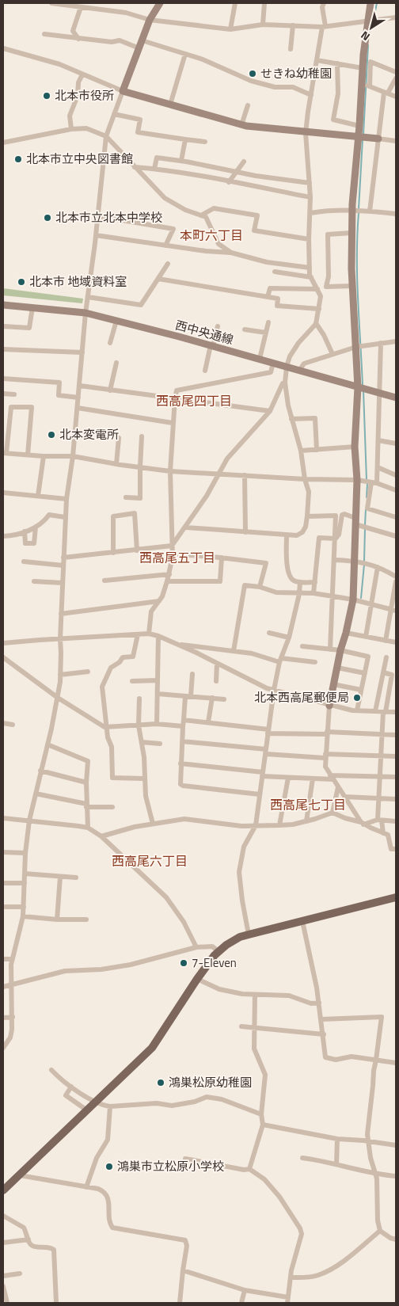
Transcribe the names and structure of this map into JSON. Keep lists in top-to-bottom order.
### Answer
{
  "streets": {
    "street": ["西中央通線"]
  },
  "districts": [
    "本町六丁目",
    "西高尾四丁目",
    "西高尾五丁目",
    "西高尾七丁目",
    "西高尾六丁目"
  ],
  "places": [
    "せきね幼稚園",
    "北本市役所",
    "北本市立中央図書館",
    "北本市立北本中学校",
    "北本市 地域資料室",
    "北本変電所",
    "北本西高尾郵便局",
    "7-Eleven",
    "鴻巣松原幼稚園",
    "鴻巣市立松原小学校"
  ],
  "north": "bottom left"
}
